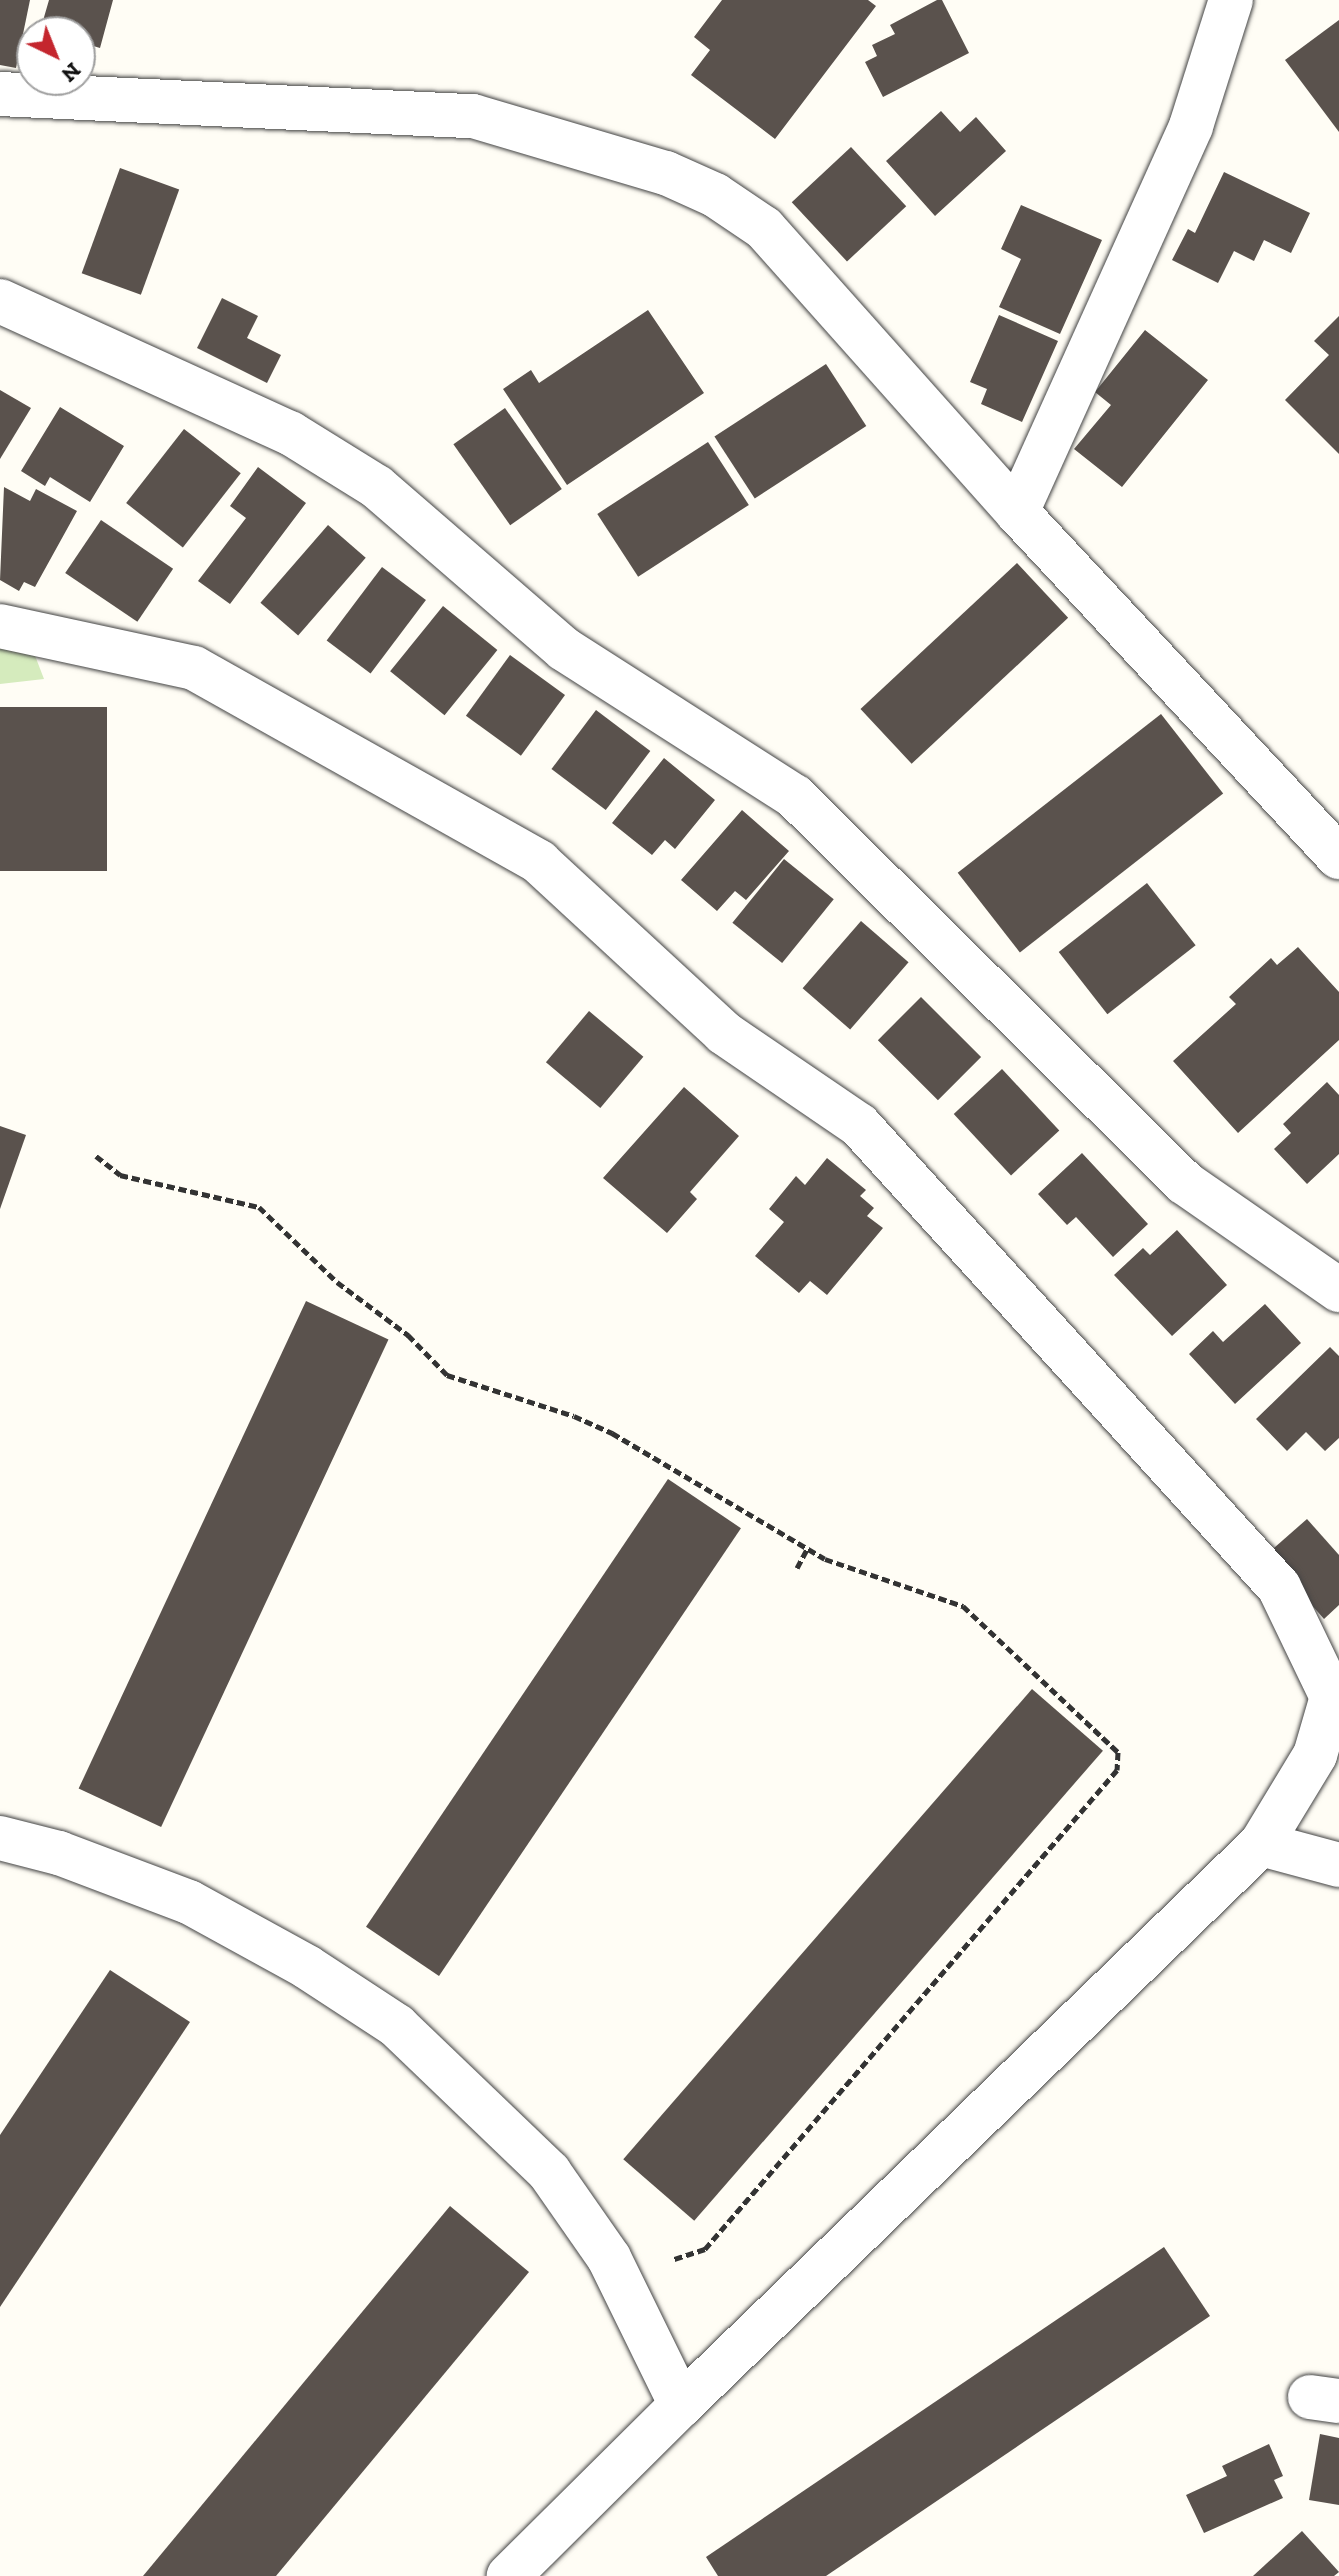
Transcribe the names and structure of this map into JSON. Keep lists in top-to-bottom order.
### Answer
{
  "north": "bottom right"
}
